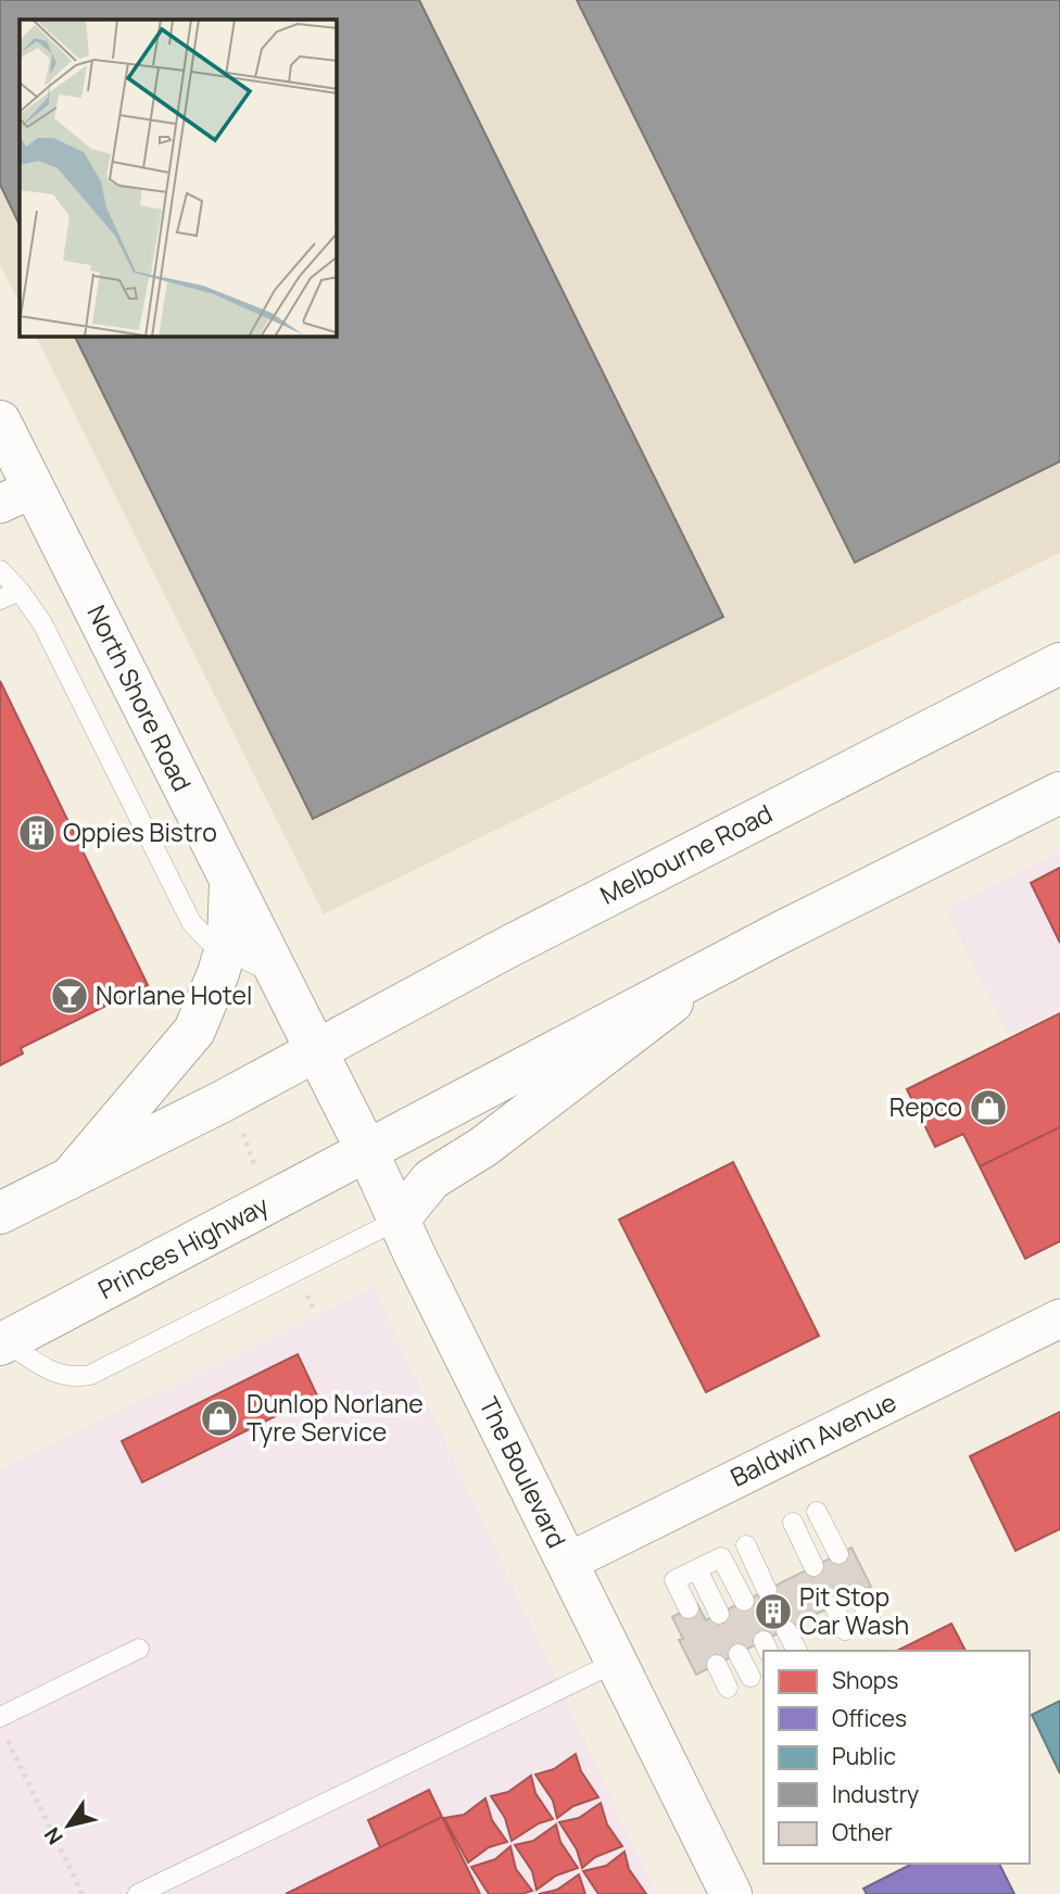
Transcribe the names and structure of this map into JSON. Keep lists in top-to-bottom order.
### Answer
{
  "streets": {
    "main road": [
      "North Shore Road",
      "Melbourne Road",
      "Princes Highway",
      "The Boulevard"
    ],
    "street": ["Baldwin Avenue"]
  },
  "crossings": [
    ["North Shore Road", "Melbourne Road"],
    ["North Shore Road", "The Boulevard"],
    ["Melbourne Road", "The Boulevard"],
    ["Princes Highway", "The Boulevard"],
    ["Baldwin Avenue", "The Boulevard"]
  ],
  "places": {
    "building": ["Oppies Bistro", "Pit Stop Car Wash"],
    "bar": ["Norlane Hotel"],
    "shop": ["Repco", "Dunlop Norlane Tyre Service"]
  },
  "legend": [
    "Shops",
    "Offices",
    "Public",
    "Industry",
    "Other"
  ],
  "north": "bottom left"
}
